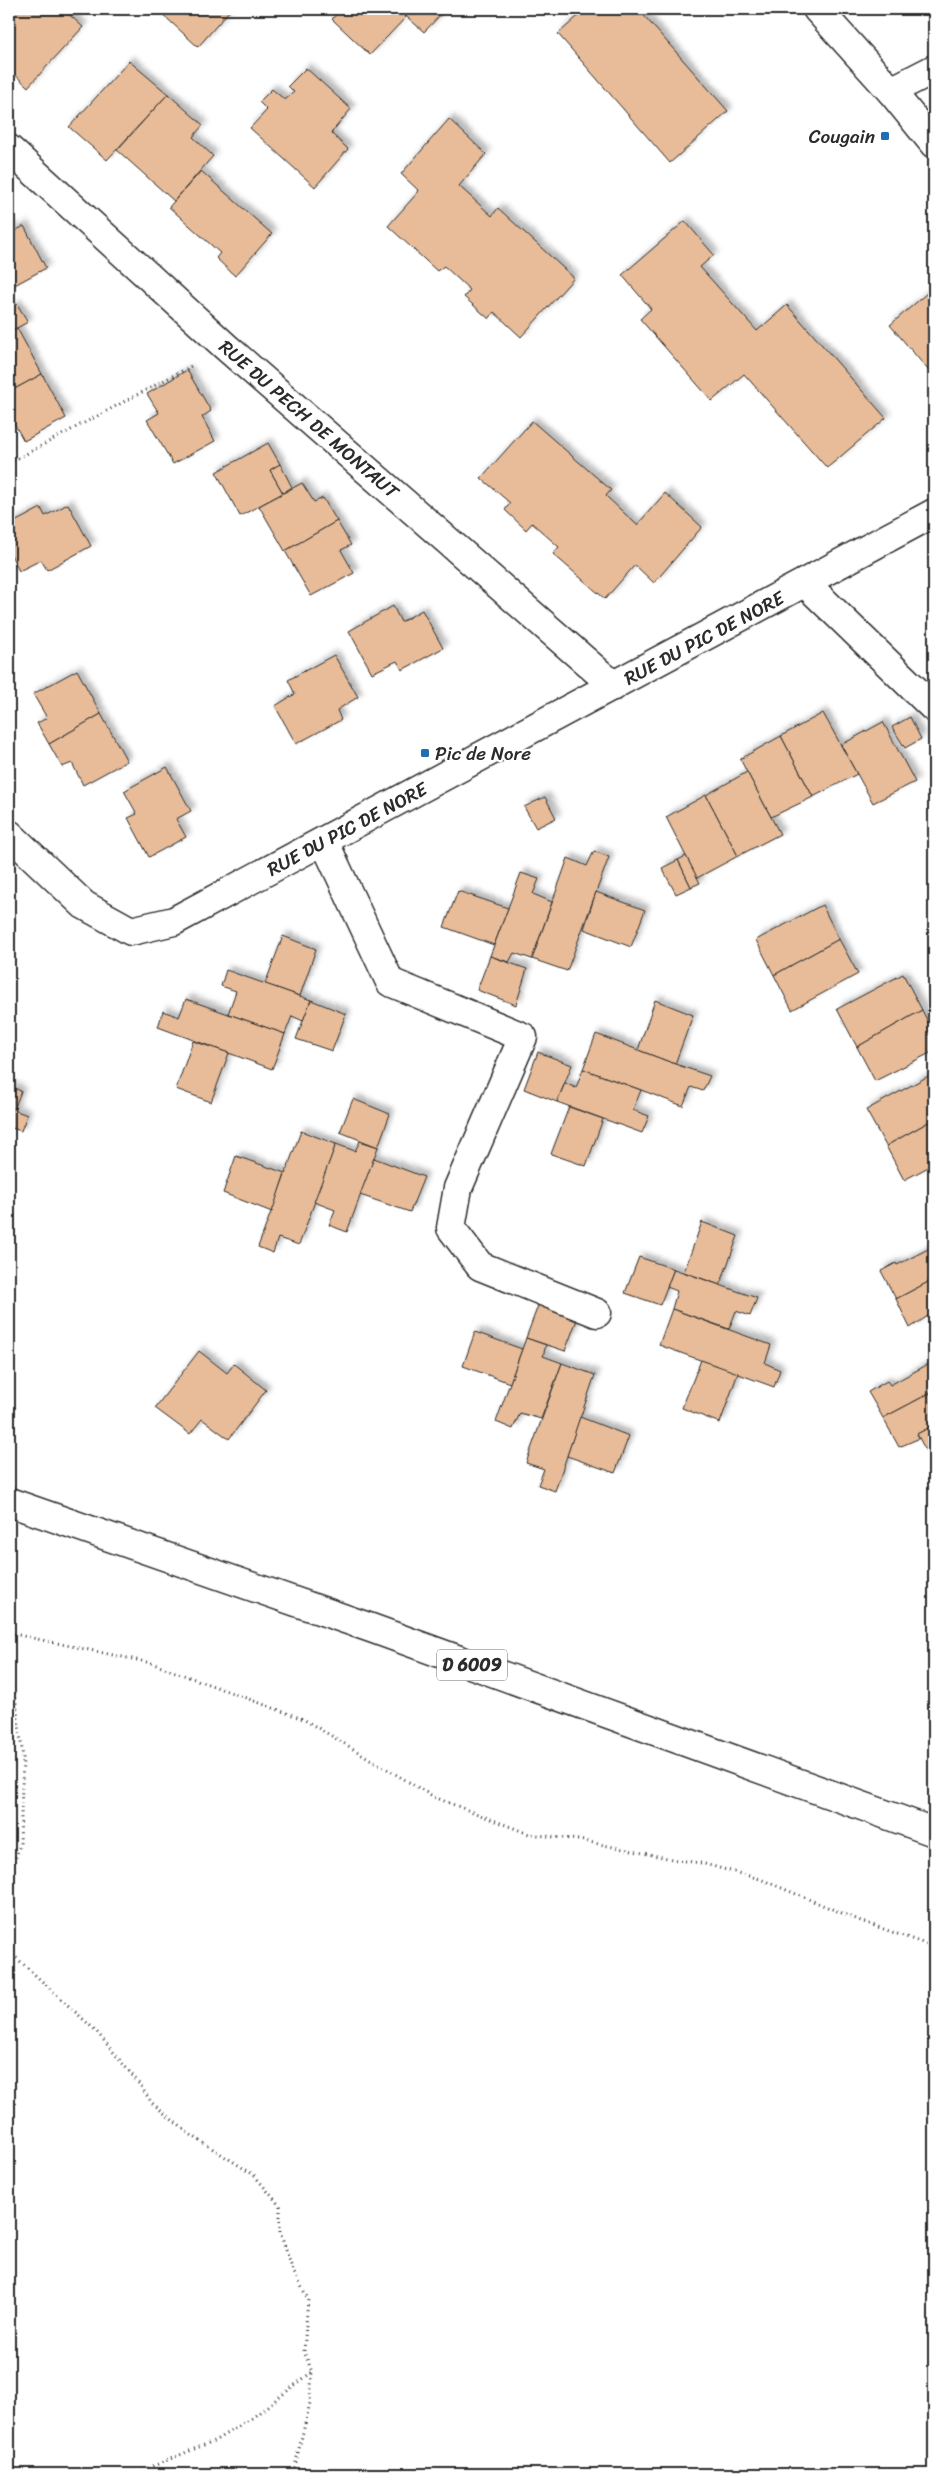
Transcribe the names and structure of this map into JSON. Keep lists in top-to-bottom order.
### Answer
{
  "streets": {
    "street": ["RUE DU PECH DE MONTAUT", "RUE DU PIC DE NORE", "D 6009"]
  },
  "crossings": [
    ["RUE DU PECH DE MONTAUT", "RUE DU PIC DE NORE"]
  ],
  "places": {
    "transit": ["Cougain", "Pic de Nore"]
  }
}
